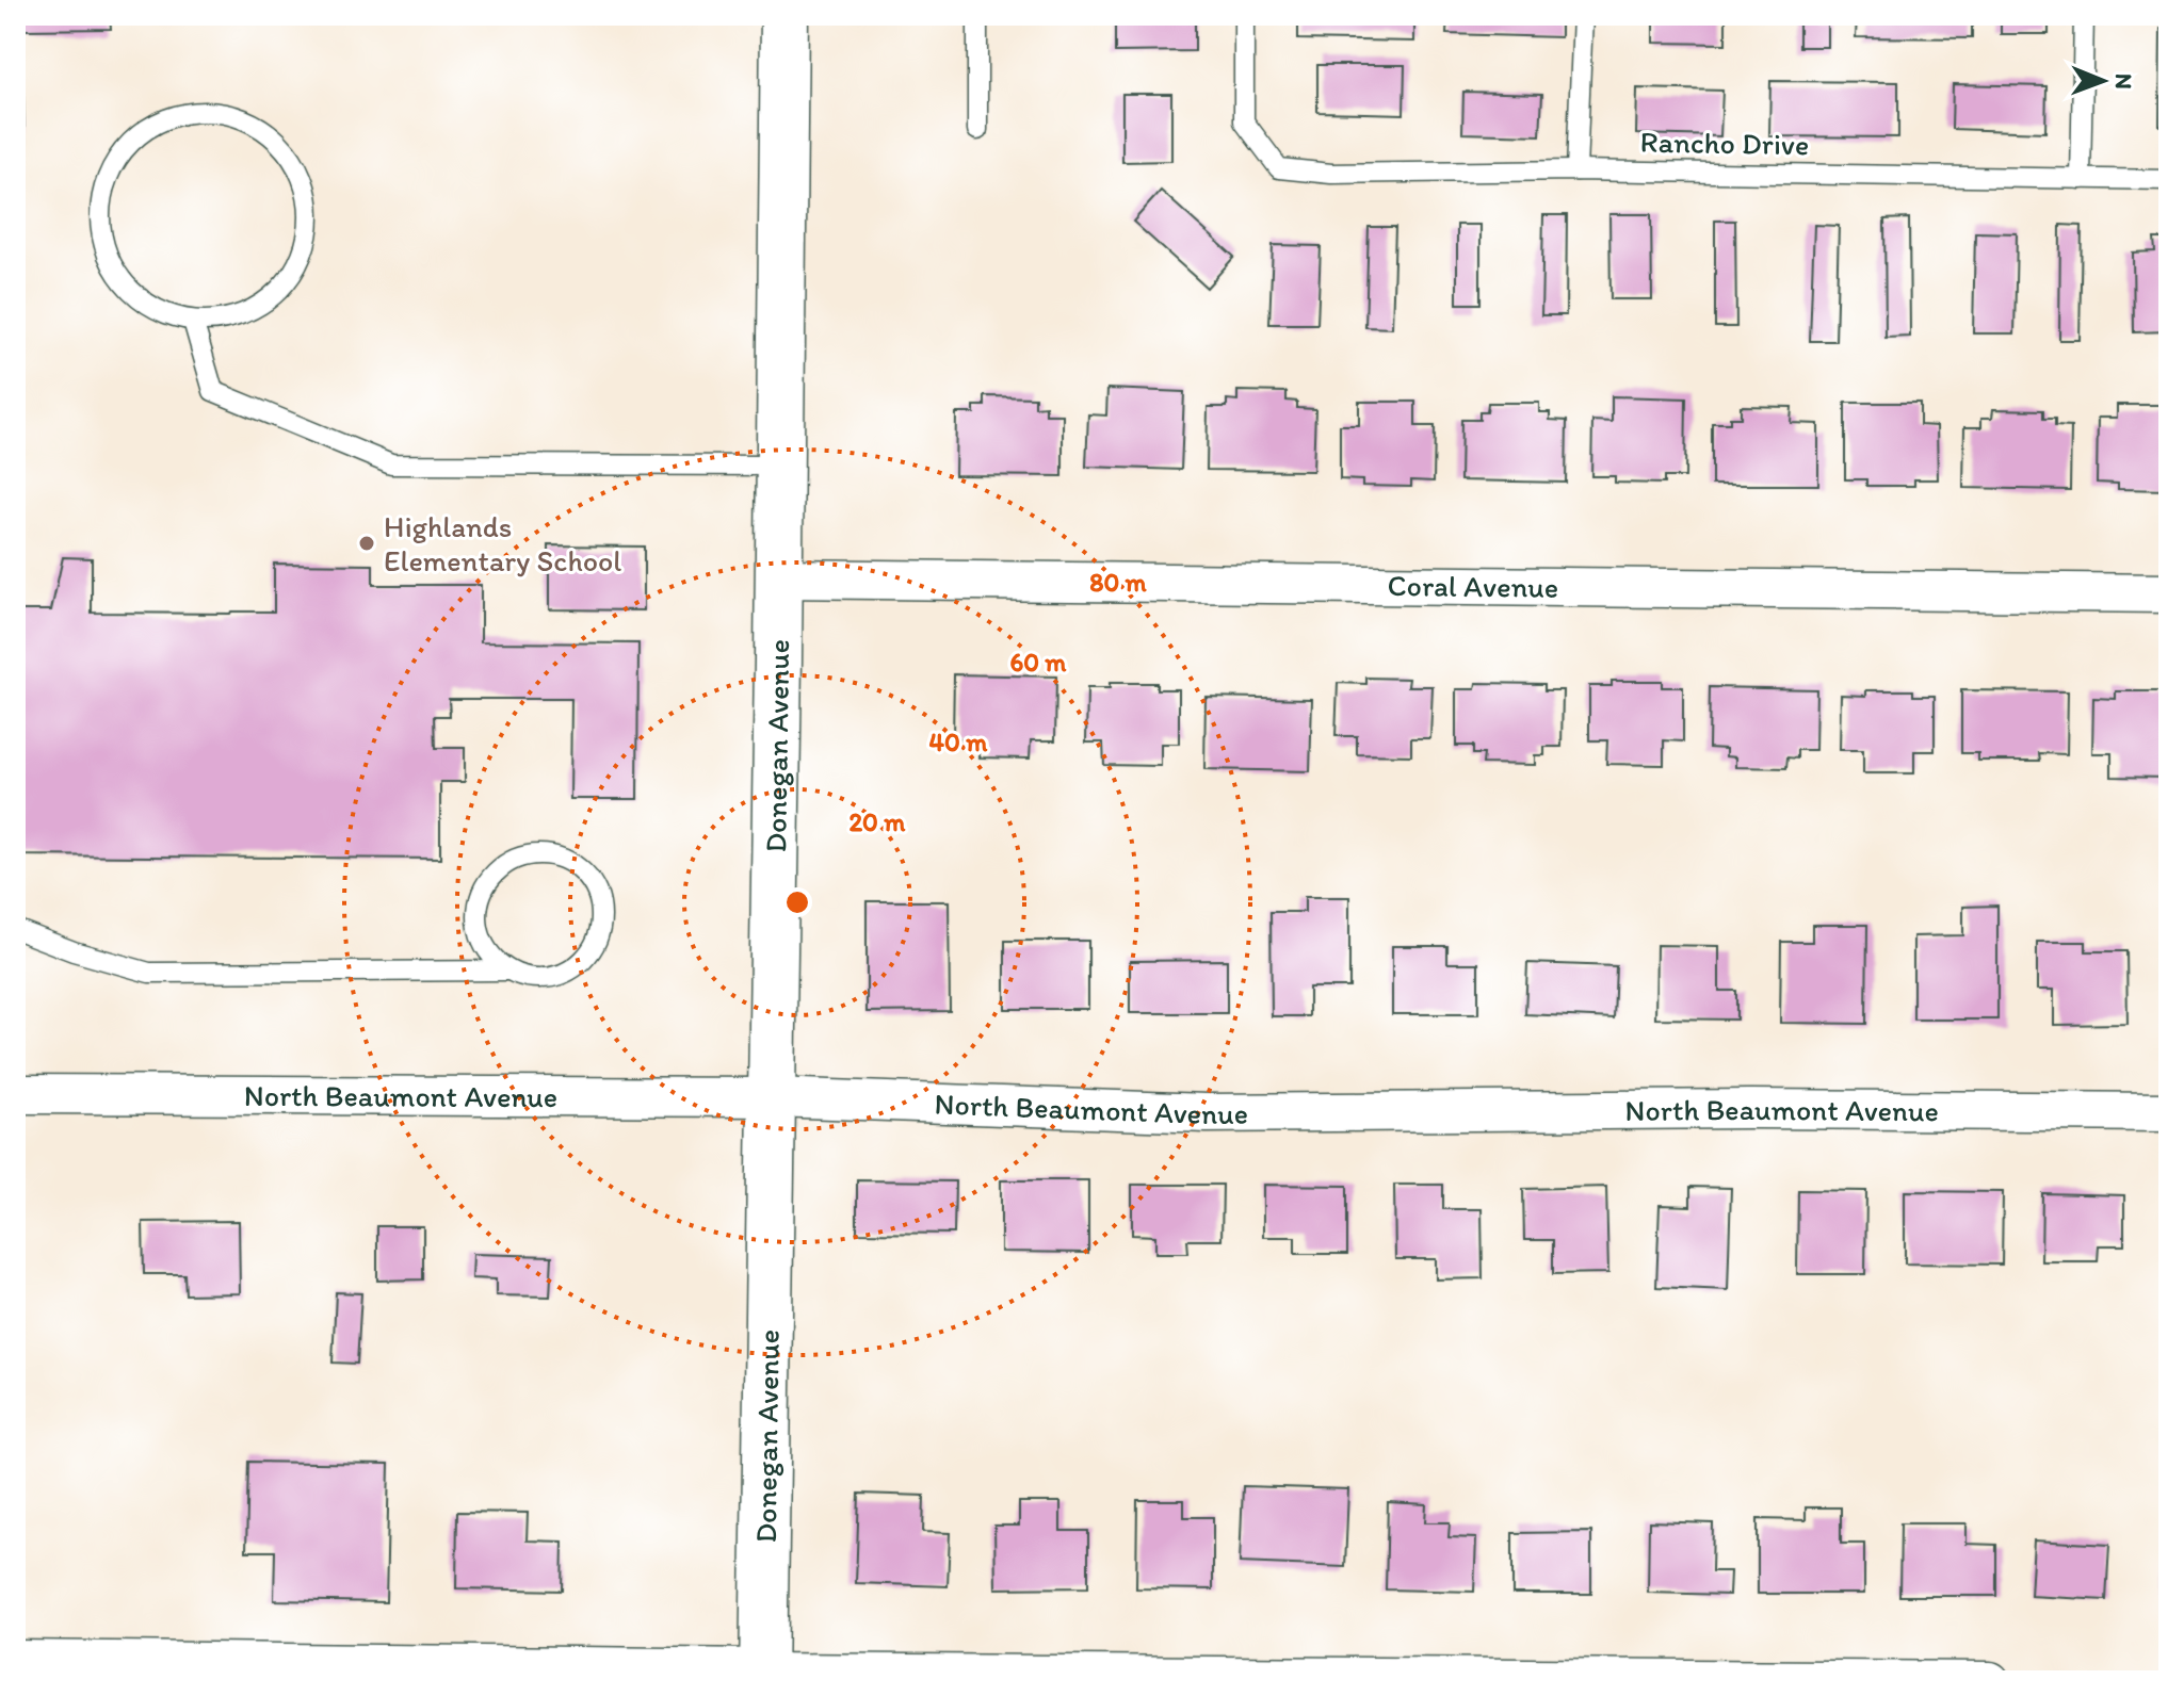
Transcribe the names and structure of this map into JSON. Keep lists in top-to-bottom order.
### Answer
{
  "streets": {
    "street": ["Coral Avenue", "Donegan Avenue", "North Beaumont Avenue"],
    "lane": ["Rancho Drive"]
  },
  "crossings": [
    ["Coral Avenue", "Donegan Avenue"],
    ["Donegan Avenue", "North Beaumont Avenue"]
  ],
  "places": ["Highlands Elementary School"],
  "north": "right",
  "rings": [
    "80 m",
    "60 m",
    "40 m",
    "20 m"
  ]
}
